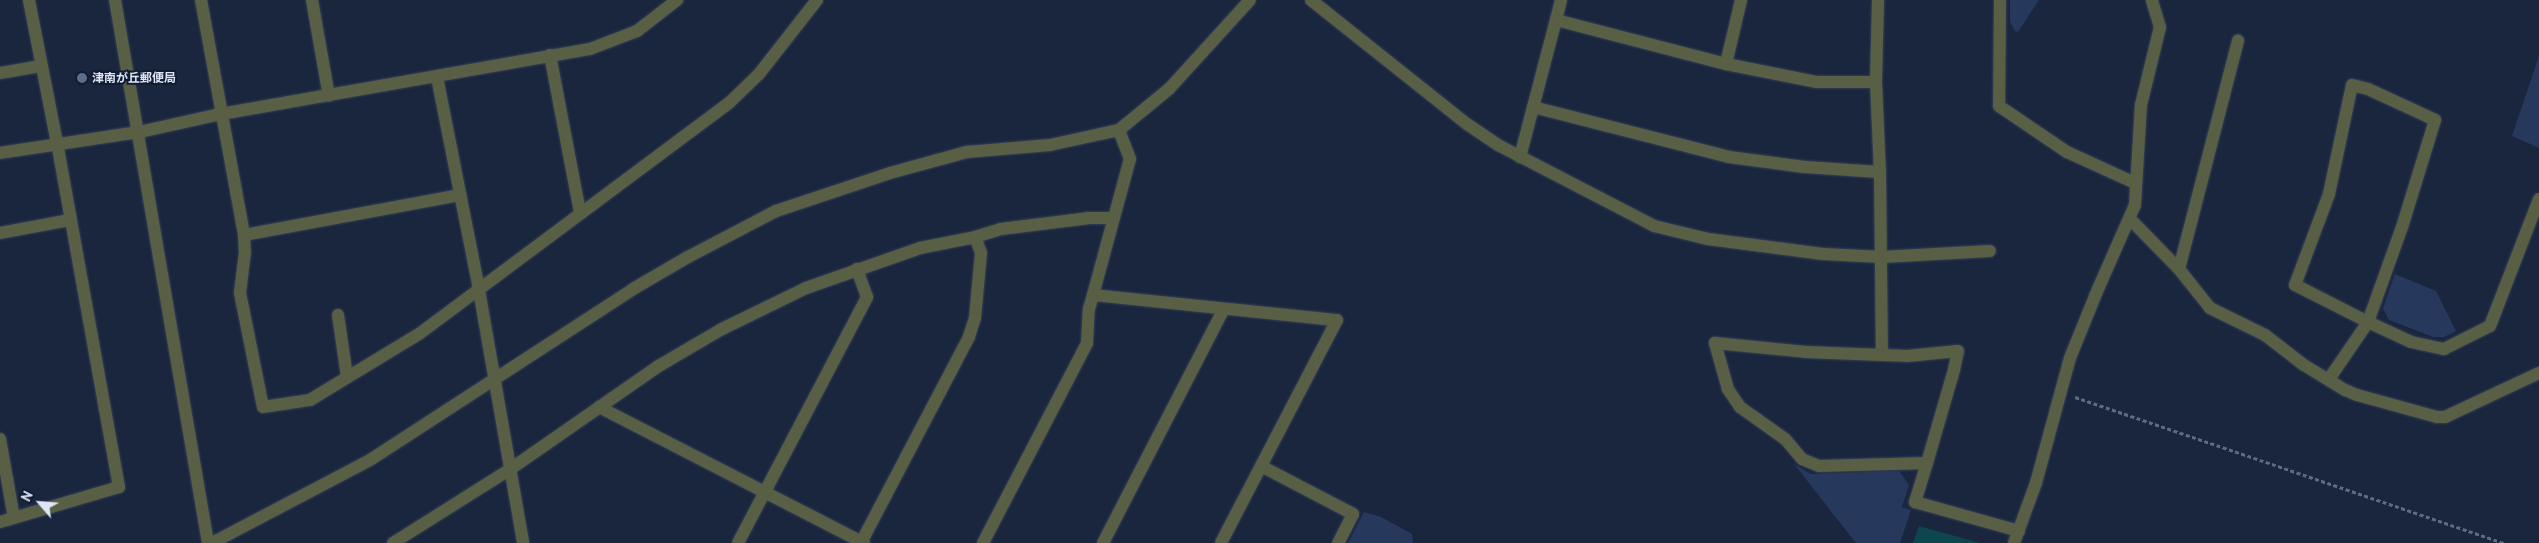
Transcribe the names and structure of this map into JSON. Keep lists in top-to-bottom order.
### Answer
{
  "places": ["津南が丘郵便局"],
  "north": "top left"
}
